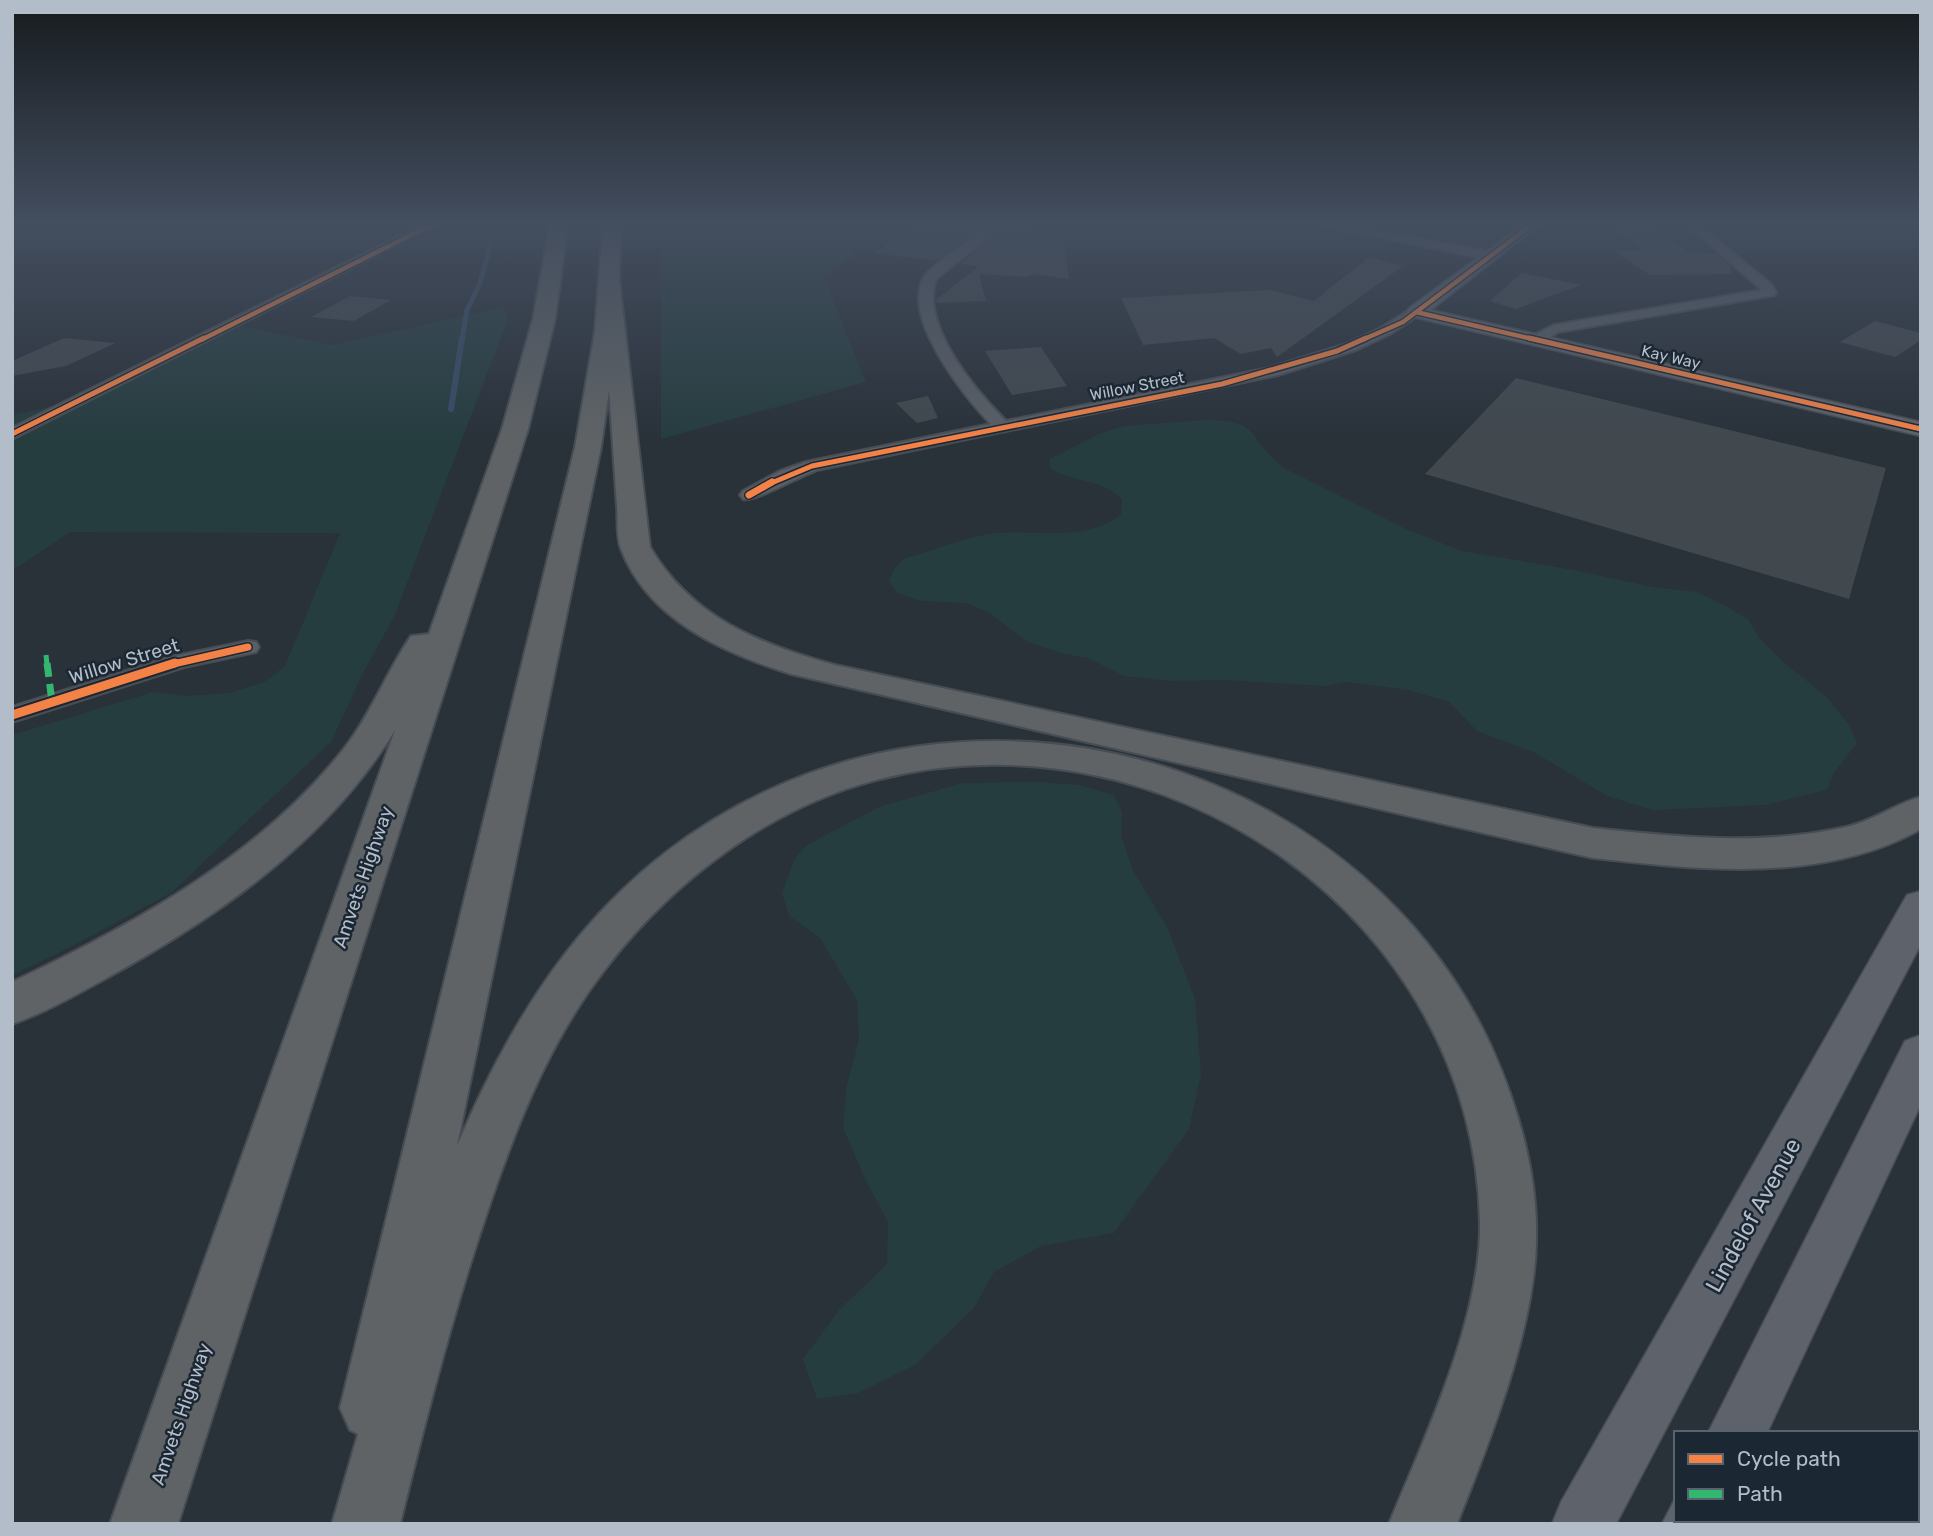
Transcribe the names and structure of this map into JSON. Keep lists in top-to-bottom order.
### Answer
{
  "streets": {
    "highway": ["Amvets Highway"],
    "street": ["Kay Way", "Willow Street", "Lindelof Avenue"]
  },
  "crossings": [
    ["Kay Way", "Willow Street"]
  ],
  "legend": ["Cycle path", "Path"]
}
